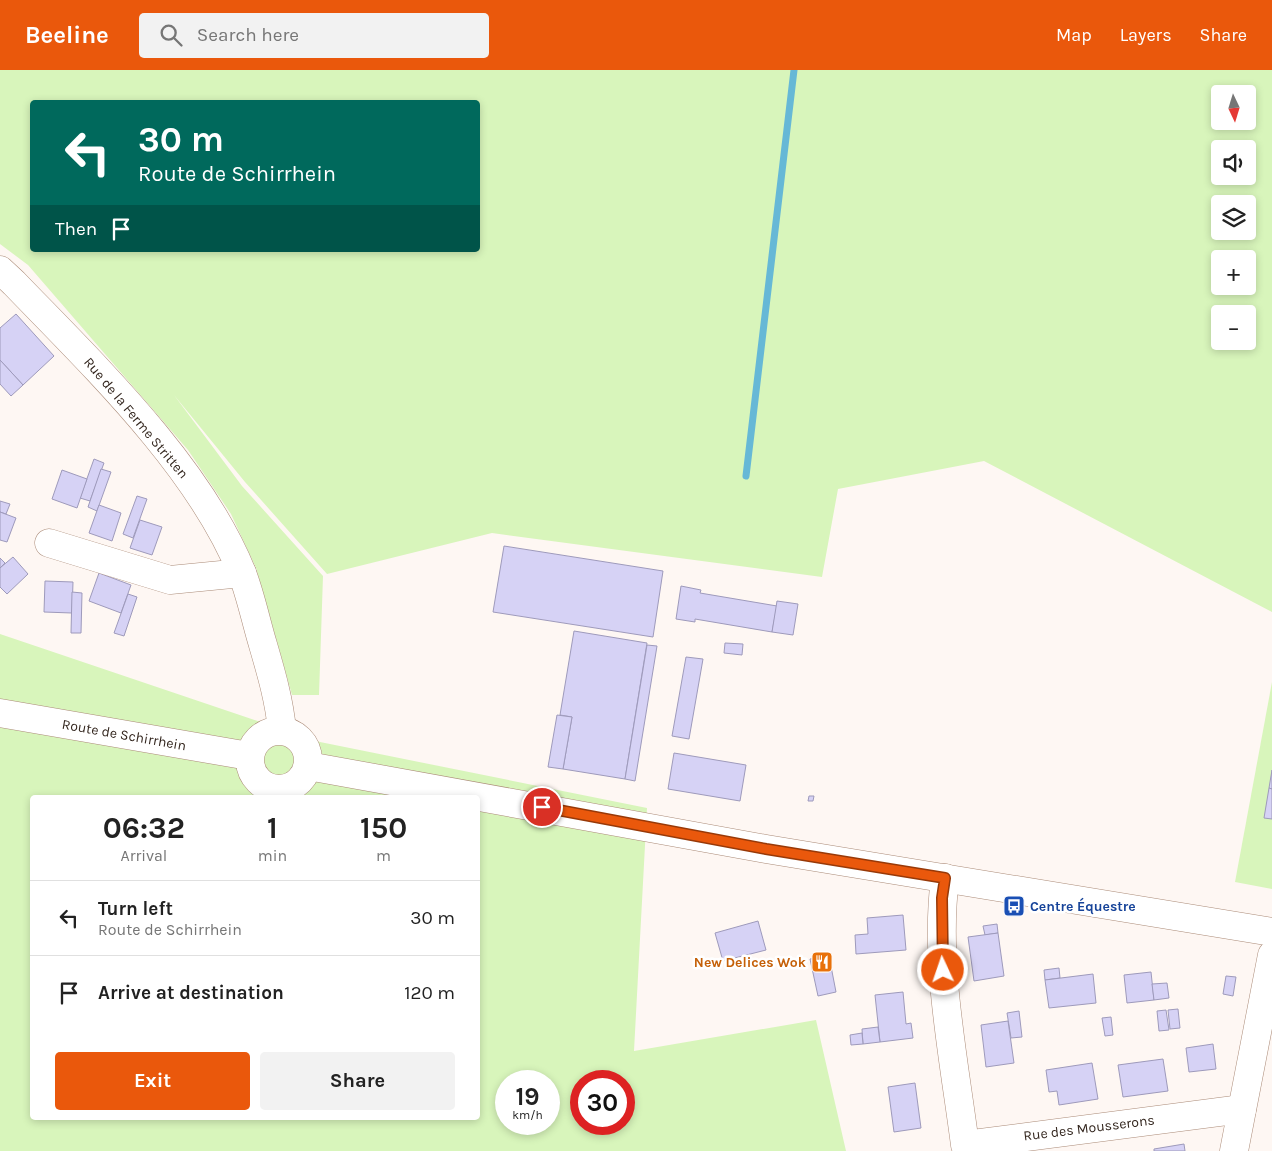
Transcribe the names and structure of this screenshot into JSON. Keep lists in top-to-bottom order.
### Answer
{
  "streets": {
    "street": ["Rue de la Ferme Stritten", "Route de Schirrhein", "Rue des Mousserons"]
  },
  "crossings": [
    ["Rue de la Ferme Stritten", "Route de Schirrhein"]
  ],
  "places": {
    "bus stop": ["Centre Équestre"],
    "restaurant": ["New Delices Wok"]
  },
  "north": "bottom",
  "page": {
    "header": "Beeline",
    "search": "Search here",
    "nav": ["Map", "Layers", "Share"],
    "map_buttons": ["+", "−"],
    "turn": ["30 m", "Route de Schirrhein"],
    "then": "Then",
    "eta": [
      "06:32",
      "Arrival",
      "1",
      "min",
      "150",
      "m"
    ],
    "list": [
      {
        "name": "Turn left",
        "note": "Route de Schirrhein",
        "value": "30 m"
      },
      {
        "name": "Arrive at destination",
        "value": "120 m"
      }
    ],
    "buttons": ["Exit", "Share"],
    "speed": "19 km/h",
    "limit": "30"
  }
}
